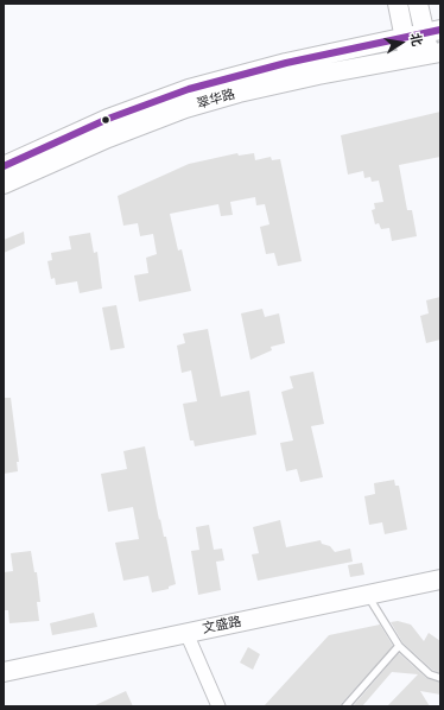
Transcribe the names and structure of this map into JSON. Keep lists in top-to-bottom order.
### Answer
{
  "streets": {
    "main road": ["翠华路", "文盛路"]
  },
  "north": "right"
}
